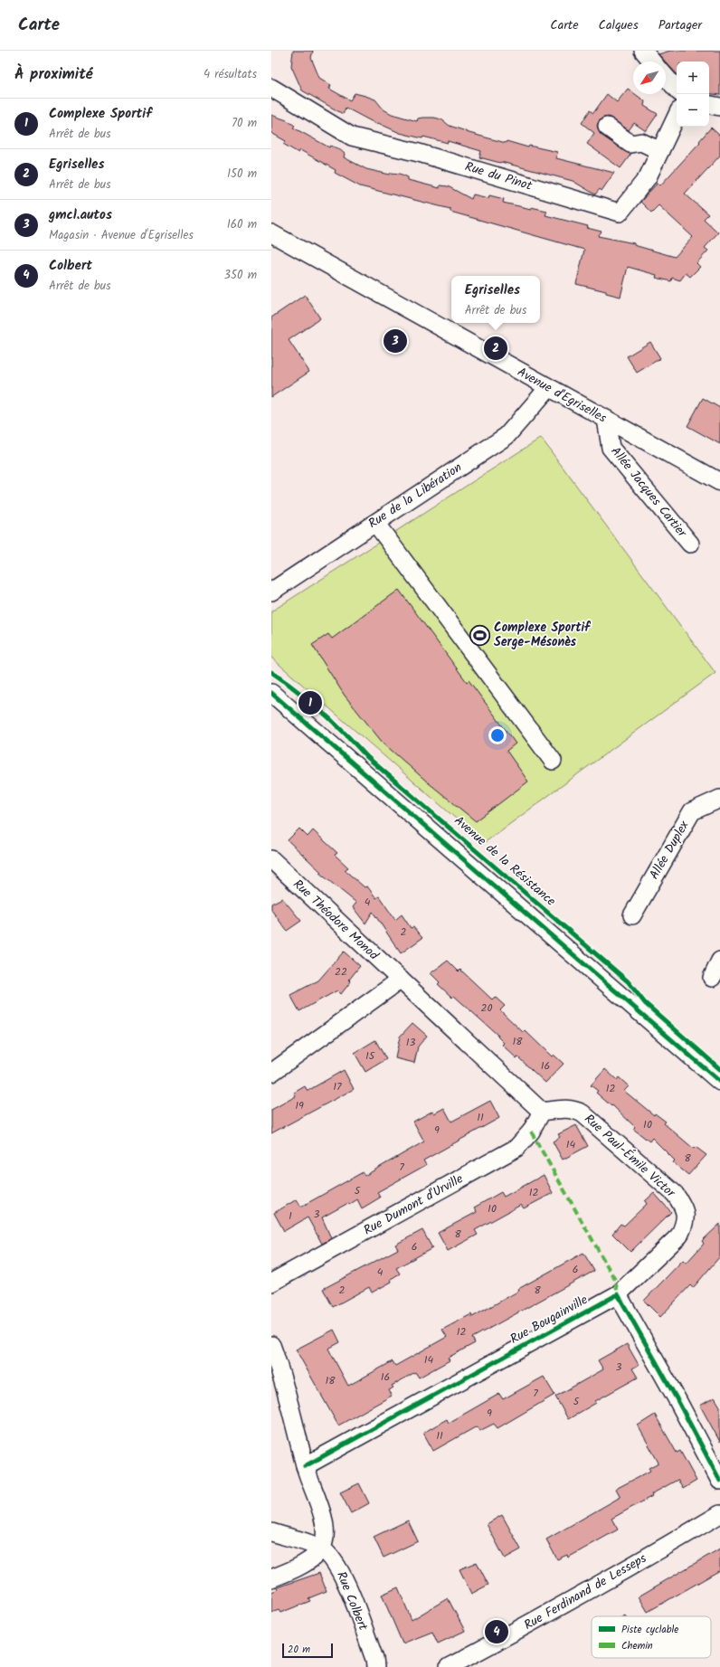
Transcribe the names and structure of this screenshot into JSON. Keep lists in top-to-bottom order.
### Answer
{
  "streets": {
    "street": [
      "Rue du Pinot",
      "Avenue d'Egriselles",
      "Allée Jacques Cartier",
      "Rue de la Libération",
      "Allée Duplex",
      "Avenue de la Résistance",
      "Rue Théodore Monod",
      "Rue Paul-Émile Victor",
      "Rue Dumont d'Urville",
      "Rue Bougainville",
      "Rue Ferdinand de Lesseps",
      "Rue Colbert"
    ]
  },
  "crossings": [
    ["Avenue d'Egriselles", "Allée Jacques Cartier"],
    ["Avenue d'Egriselles", "Rue de la Libération"],
    ["Rue Paul-Émile Victor", "Rue Dumont d'Urville"],
    ["Rue Paul-Émile Victor", "Rue Bougainville"]
  ],
  "places": {
    "sports": ["Complexe Sportif Serge-Mésonès"]
  },
  "house_numbers": [
    "4",
    "2",
    "22",
    "20",
    "18",
    "13",
    "15",
    "16",
    "17",
    "12",
    "19",
    "11",
    "10",
    "9",
    "14",
    "8",
    "7",
    "5",
    "12",
    "10",
    "3",
    "1",
    "8",
    "6",
    "6",
    "4",
    "2",
    "8",
    "12",
    "14",
    "3",
    "16",
    "18",
    "7",
    "5",
    "9",
    "11"
  ],
  "legend": ["Piste cyclable", "Chemin"],
  "scale_bar": "20 m",
  "north": "bottom left",
  "page": {
    "header": "Carte",
    "nav": ["Carte", "Calques", "Partager"],
    "heading": ["À proximité", "4 résultats"],
    "map_buttons": ["+", "−"],
    "list": [
      {
        "mark": "1",
        "name": "Complexe Sportif",
        "note": "Arrêt de bus",
        "value": "70 m"
      },
      {
        "mark": "2",
        "name": "Egriselles",
        "note": "Arrêt de bus",
        "value": "150 m"
      },
      {
        "mark": "3",
        "name": "gmcl.autos",
        "note": "Magasin · Avenue d'Egriselles",
        "value": "160 m"
      },
      {
        "mark": "4",
        "name": "Colbert",
        "note": "Arrêt de bus",
        "value": "350 m"
      }
    ],
    "popup": ["Egriselles", "Arrêt de bus"],
    "pins": [
      "3",
      "2",
      "1",
      "4"
    ],
    "scale": "20 m"
  }
}
